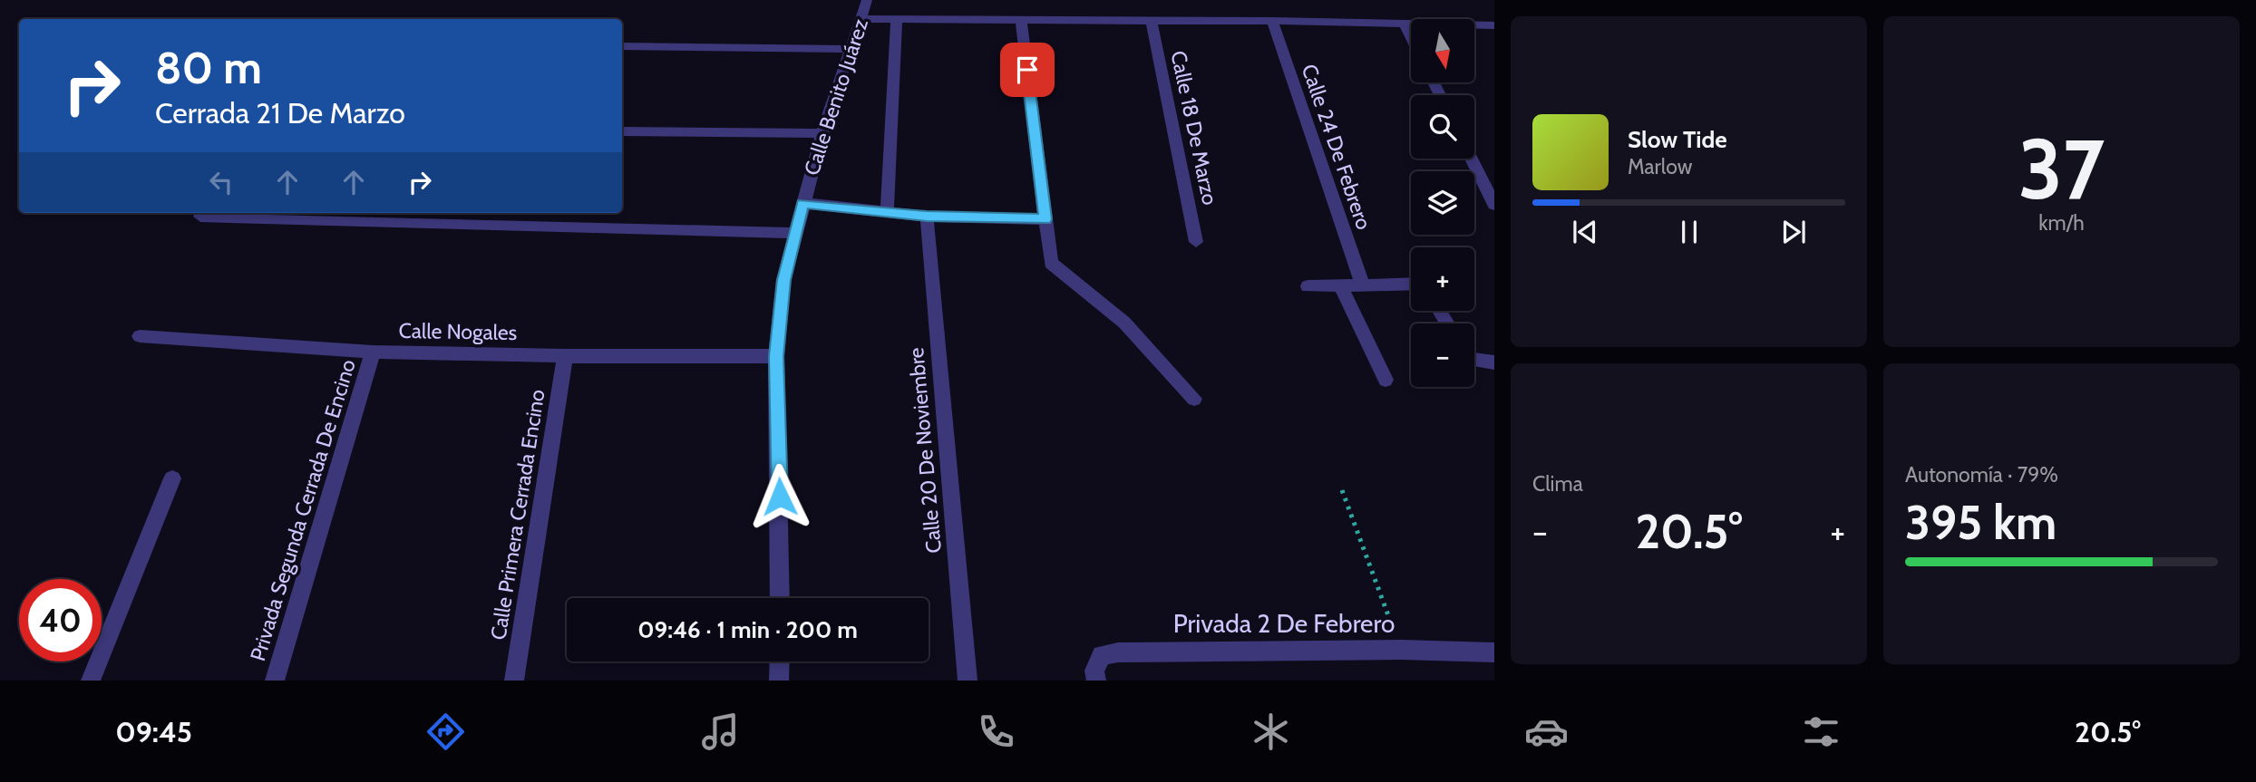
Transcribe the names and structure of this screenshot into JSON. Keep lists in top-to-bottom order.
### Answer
{
  "streets": {
    "street": [
      "Calle Benito Juárez",
      "Calle 18 De Marzo",
      "Calle 24 De Febrero",
      "Calle Nogales",
      "Calle 20 De Noviembre",
      "Privada Segunda Cerrada De Encino",
      "Calle Primera Cerrada Encino",
      "Privada 2 De Febrero"
    ]
  },
  "crossings": [
    ["Calle Benito Juárez", "Calle Nogales"],
    ["Calle Nogales", "Privada Segunda Cerrada De Encino"],
    ["Calle Nogales", "Calle Primera Cerrada Encino"]
  ],
  "north": "bottom",
  "page": {
    "tile": [
      ["37", "km/h"],
      "Clima",
      ["Autonomía · 79%", "395 km"]
    ],
    "map_buttons": ["+", "−"],
    "turn": ["80 m", "Cerrada 21 De Marzo"],
    "song": ["Slow Tide", "Marlow"],
    "heat": ["−", "20.5°", "+"],
    "limit": "40",
    "trip": "09:46 · 1 min · 200 m",
    "tabs": ["09:45", "20.5°"]
  }
}
